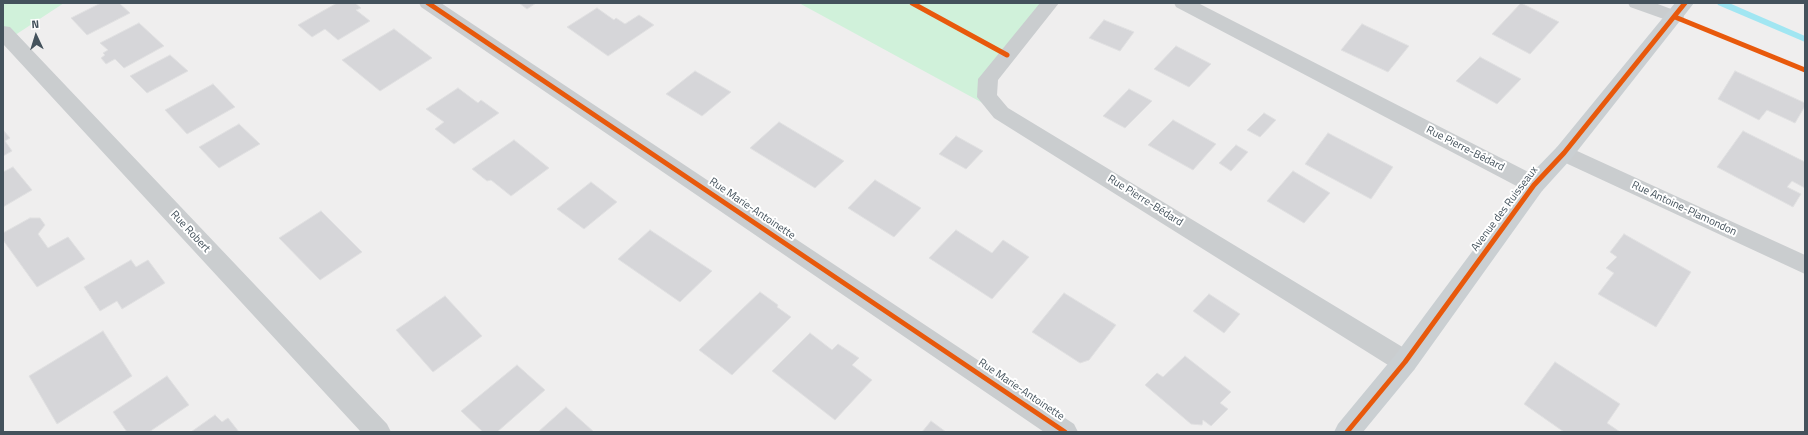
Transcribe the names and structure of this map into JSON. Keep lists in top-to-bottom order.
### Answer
{
  "streets": {
    "street": [
      "Rue Pierre-Bédard",
      "Rue Marie-Antoinette",
      "Avenue des Ruisseaux",
      "Rue Antoine-Plamondon",
      "Rue Robert"
    ]
  },
  "crossings": [
    ["Rue Pierre-Bédard", "Avenue des Ruisseaux"],
    ["Avenue des Ruisseaux", "Rue Antoine-Plamondon"]
  ],
  "north": "top"
}
